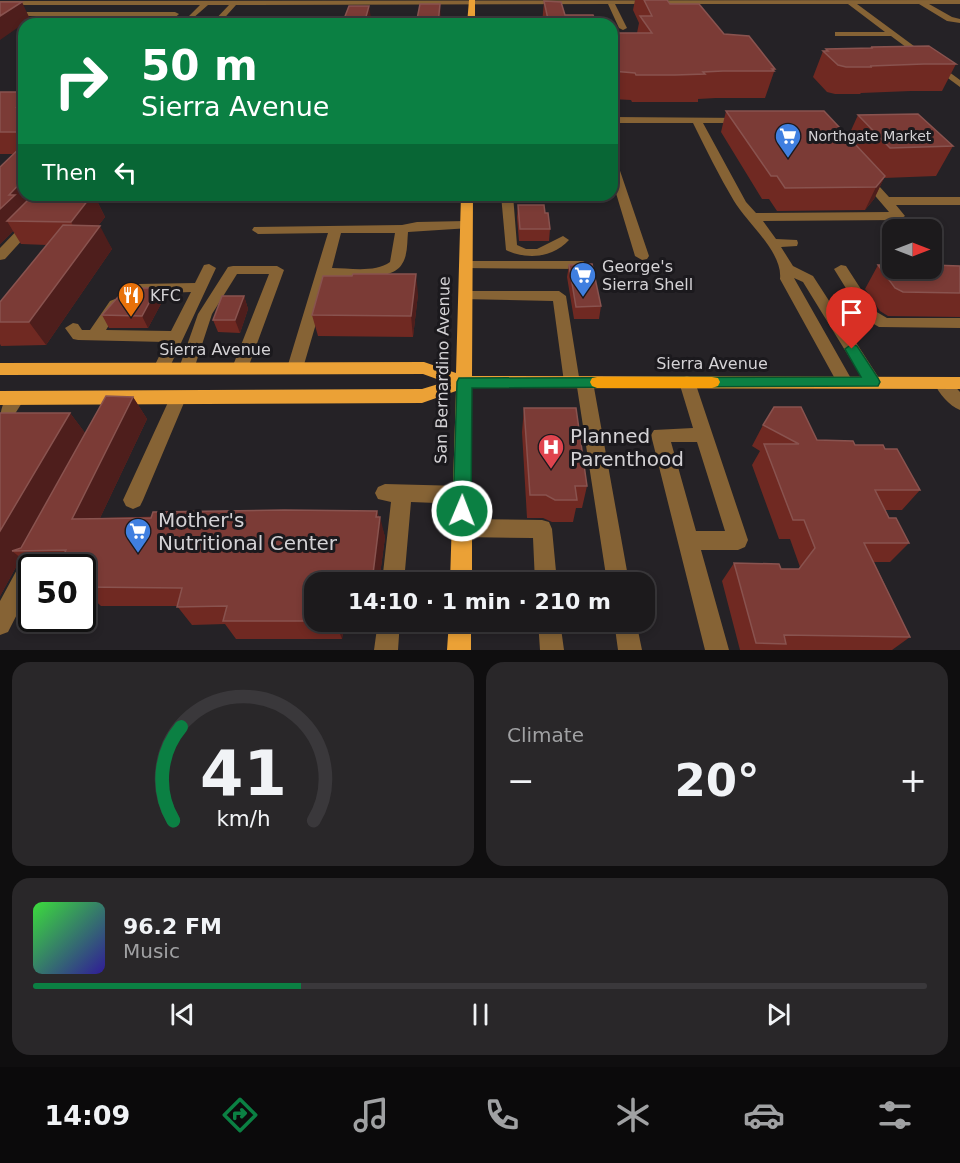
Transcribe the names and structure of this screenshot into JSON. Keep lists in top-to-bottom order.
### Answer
{
  "streets": {
    "main road": ["Sierra Avenue", "San Bernardino Avenue"]
  },
  "crossings": [
    ["Sierra Avenue", "San Bernardino Avenue"]
  ],
  "places": {
    "supermarket": ["Northgate Market", "George's Sierra Shell", "Mother's Nutritional Center"],
    "restaurant": ["KFC"],
    "hospital": ["Planned Parenthood"]
  },
  "north": "right",
  "page": {
    "turn": ["50 m", "Sierra Avenue"],
    "then": "Then",
    "limit": "50",
    "trip": "14:10 · 1 min · 210 m",
    "tile": "Climate",
    "heat": ["−", "20°", "+"],
    "song": ["96.2 FM", "Music"],
    "tabs": "14:09",
    "gauge": ["41", "km/h"]
  }
}
